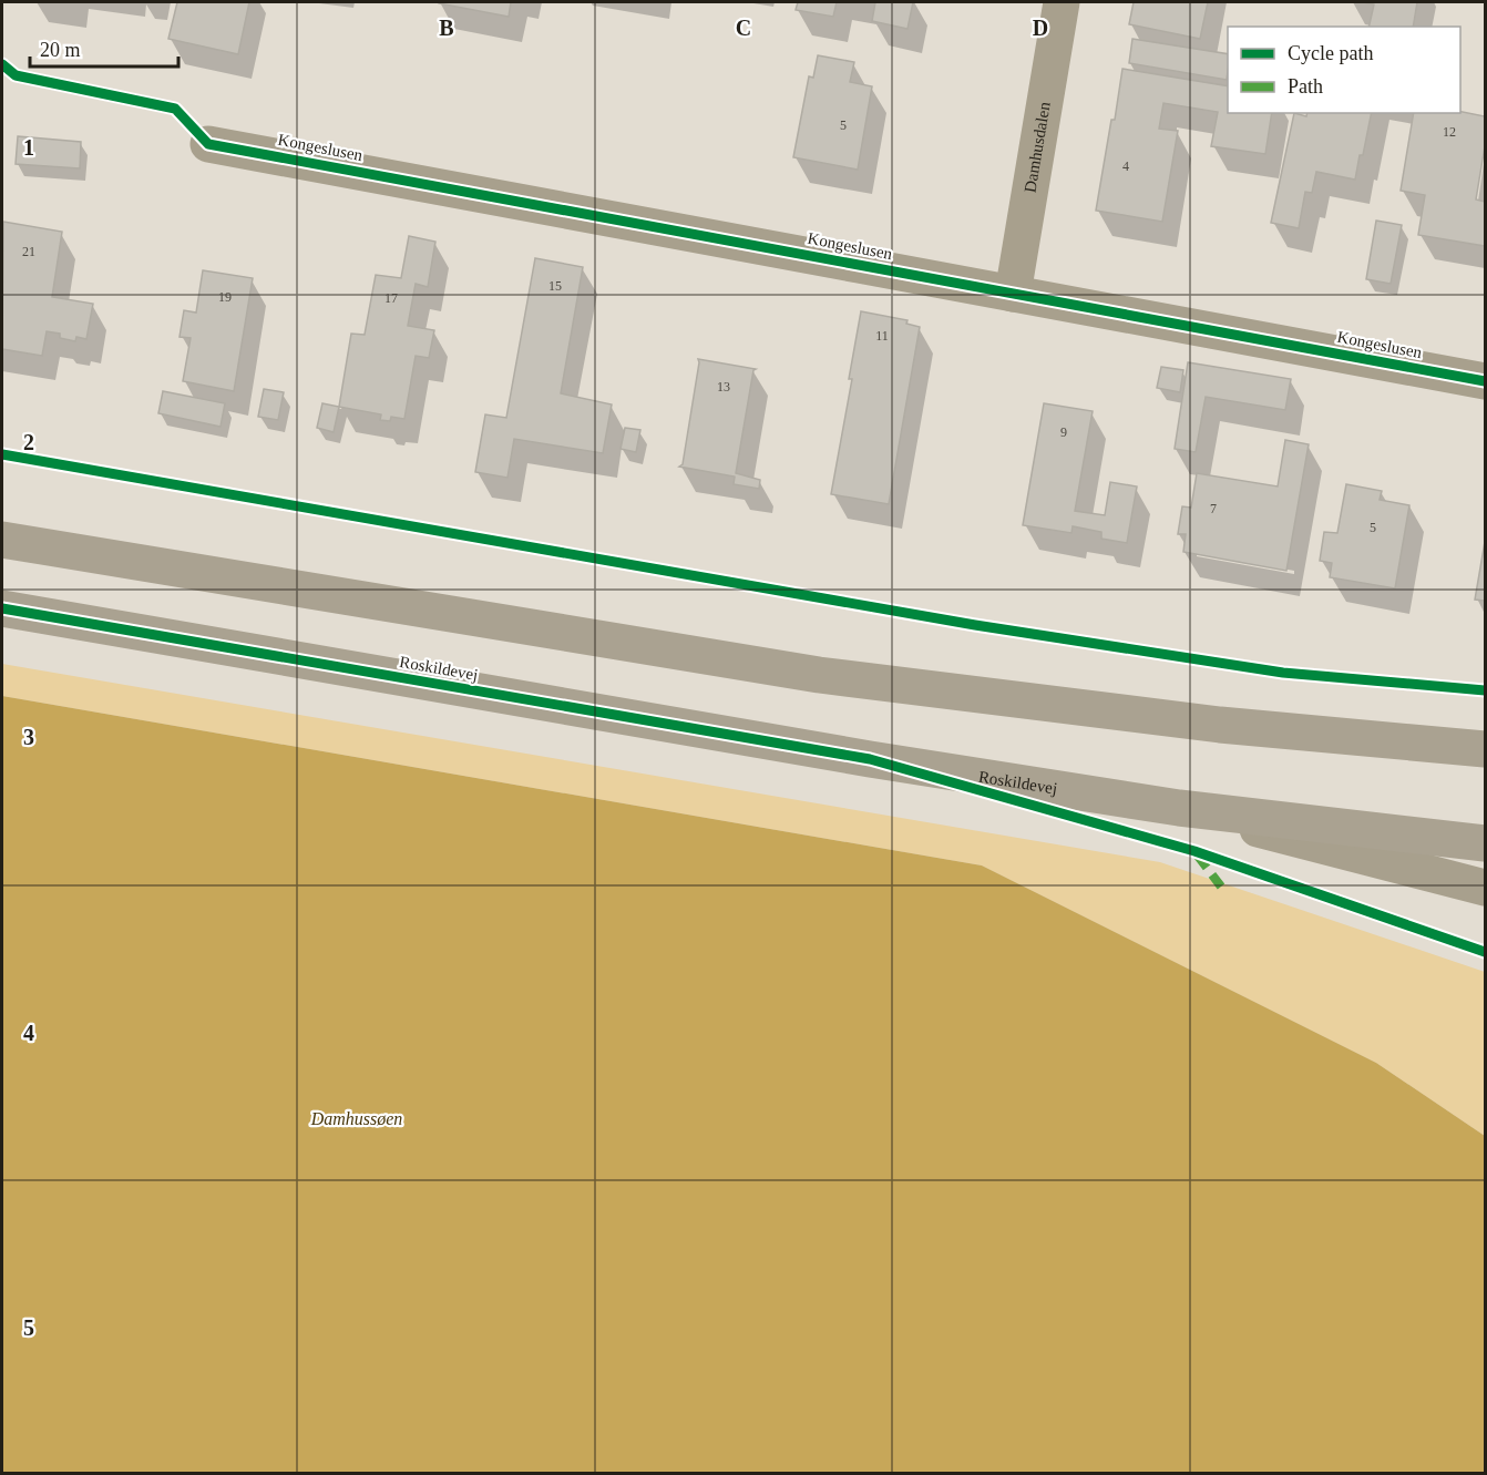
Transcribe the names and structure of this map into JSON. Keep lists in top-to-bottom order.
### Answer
{
  "streets": {
    "main road": ["Roskildevej"],
    "street": ["Kongeslusen", "Damhusdalen"]
  },
  "crossings": [
    ["Kongeslusen", "Damhusdalen"]
  ],
  "water": ["Damhussøen"],
  "house_numbers": [
    "5",
    "12",
    "4",
    "21",
    "15",
    "19",
    "17",
    "11",
    "13",
    "9",
    "7",
    "5"
  ],
  "legend": ["Cycle path", "Path"],
  "scale_bar": "20 m",
  "grid": {
    "columns": ["B", "C", "D"],
    "rows": [
      "1",
      "2",
      "3",
      "4",
      "5"
    ]
  }
}
